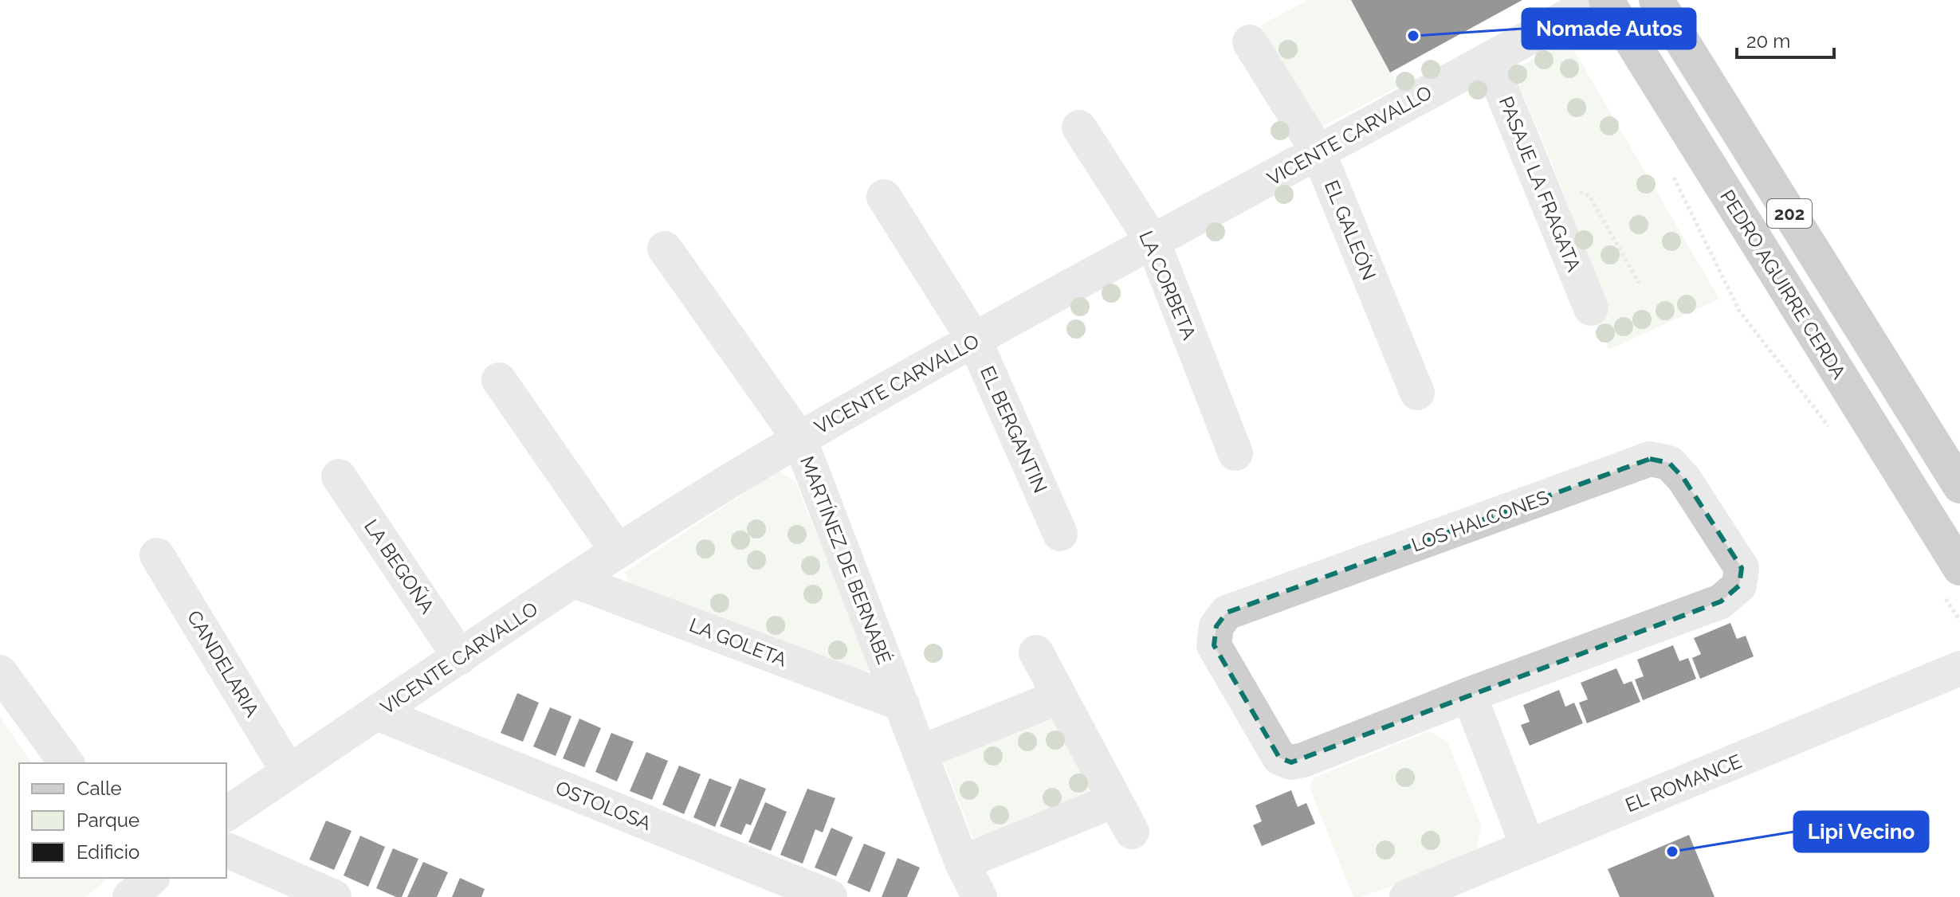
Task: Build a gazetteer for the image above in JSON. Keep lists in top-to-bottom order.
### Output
{
  "streets": {
    "highway": ["202", "PEDRO AGUIRRE CERDA"],
    "street": [
      "VICENTE CARVALLO",
      "PASAJE LA FRAGATA",
      "EL GALEÓN",
      "LA CORBETA",
      "EL BERGANTIN",
      "LOS HALCONES",
      "MARTÍNEZ DE BERNABÉ",
      "LA BEGOÑA",
      "LA GOLETA",
      "CANDELARIA",
      "EL ROMANCE",
      "OSTOLOSA"
    ]
  },
  "crossings": [
    ["VICENTE CARVALLO", "PASAJE LA FRAGATA"],
    ["VICENTE CARVALLO", "EL GALEÓN"],
    ["VICENTE CARVALLO", "LA CORBETA"],
    ["VICENTE CARVALLO", "EL BERGANTIN"],
    ["VICENTE CARVALLO", "MARTÍNEZ DE BERNABÉ"],
    ["VICENTE CARVALLO", "LA BEGOÑA"],
    ["VICENTE CARVALLO", "LA GOLETA"],
    ["VICENTE CARVALLO", "CANDELARIA"],
    ["VICENTE CARVALLO", "OSTOLOSA"],
    ["MARTÍNEZ DE BERNABÉ", "LA GOLETA"]
  ],
  "places": ["Nomade Autos", "Lipi Vecino"],
  "legend": ["Calle", "Parque", "Edificio"],
  "scale_bar": "20 m"
}
